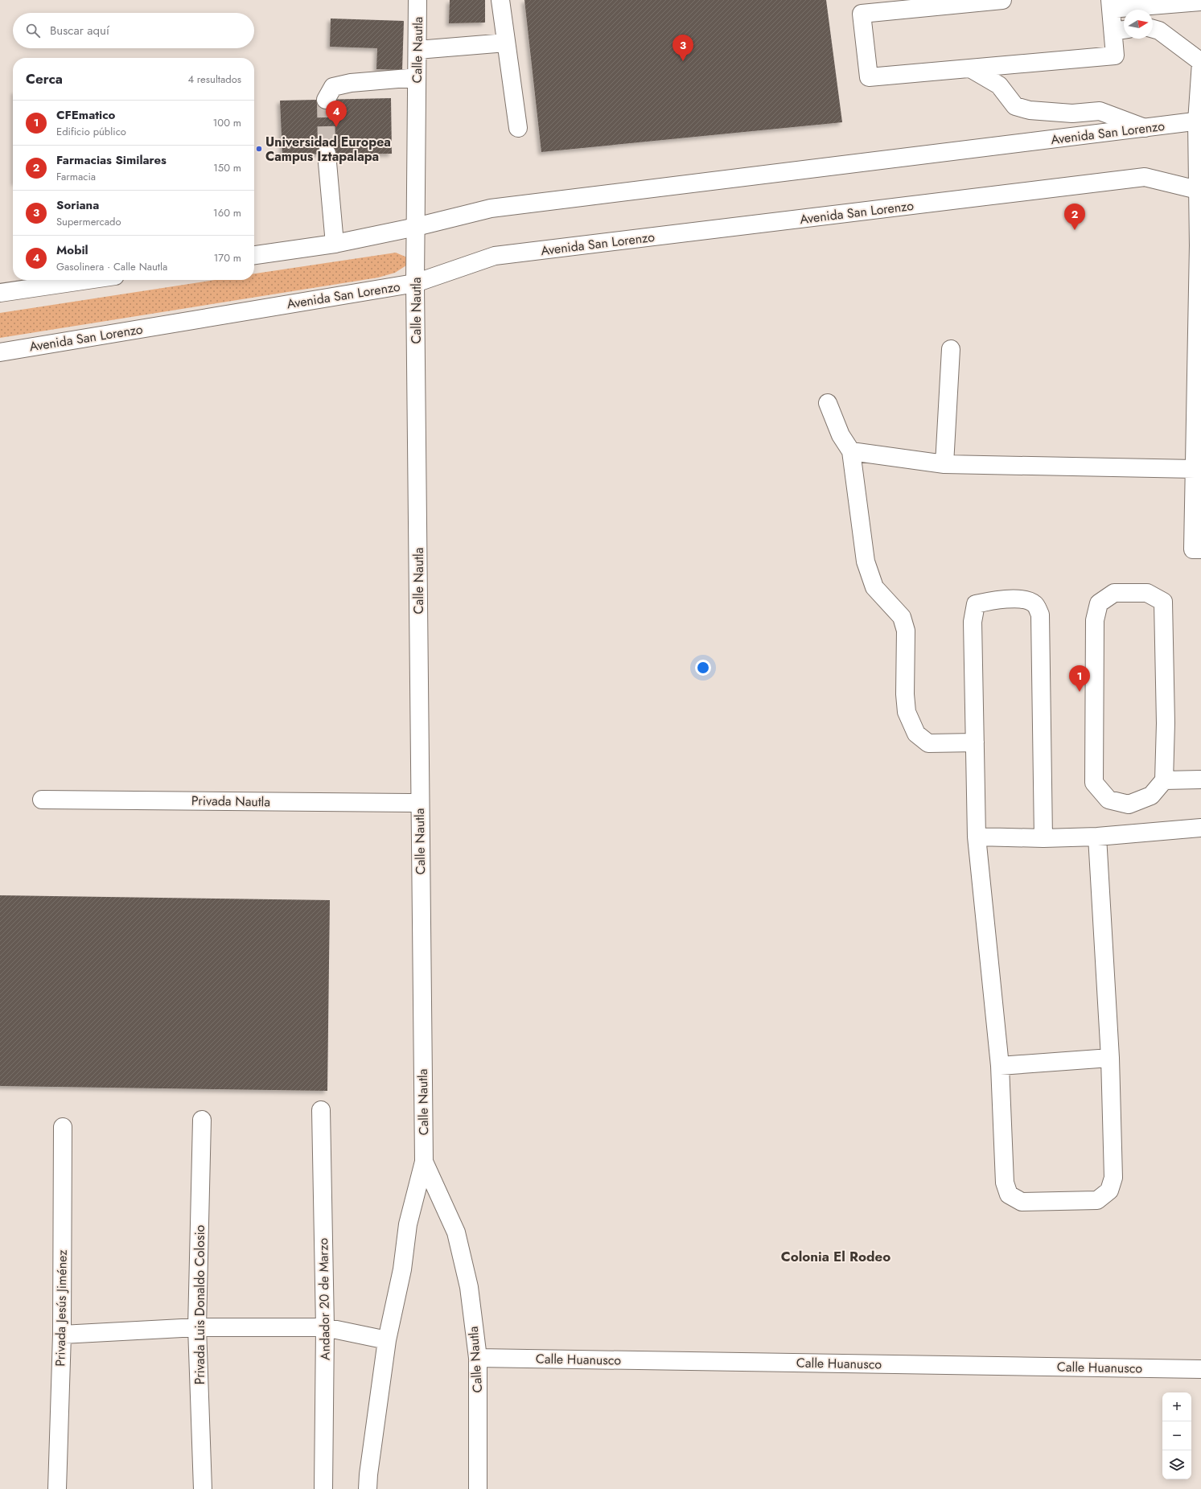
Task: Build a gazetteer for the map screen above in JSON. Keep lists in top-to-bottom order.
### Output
{
  "streets": {
    "street": [
      "Calle Nautla",
      "Avenida San Lorenzo",
      "Privada Nautla",
      "Andador 20 de Marzo",
      "Privada Luis Donaldo Colosio",
      "Privada Jesús Jiménez",
      "Calle Huanusco"
    ]
  },
  "crossings": [
    ["Calle Nautla", "Avenida San Lorenzo"],
    ["Calle Nautla", "Privada Nautla"],
    ["Calle Nautla", "Calle Huanusco"]
  ],
  "districts": ["Colonia El Rodeo"],
  "places": ["Universidad Europea Campus Iztapalapa"],
  "north": "right",
  "page": {
    "search": "Buscar aquí",
    "pins": [
      "3",
      "4",
      "2",
      "1"
    ],
    "heading": ["Cerca", "4 resultados"],
    "list": [
      {
        "mark": "1",
        "name": "CFEmatico",
        "note": "Edificio público",
        "value": "100 m"
      },
      {
        "mark": "2",
        "name": "Farmacias Similares",
        "note": "Farmacia",
        "value": "150 m"
      },
      {
        "mark": "3",
        "name": "Soriana",
        "note": "Supermercado",
        "value": "160 m"
      },
      {
        "mark": "4",
        "name": "Mobil",
        "note": "Gasolinera · Calle Nautla",
        "value": "170 m"
      }
    ],
    "map_buttons": ["+", "−"]
  }
}
